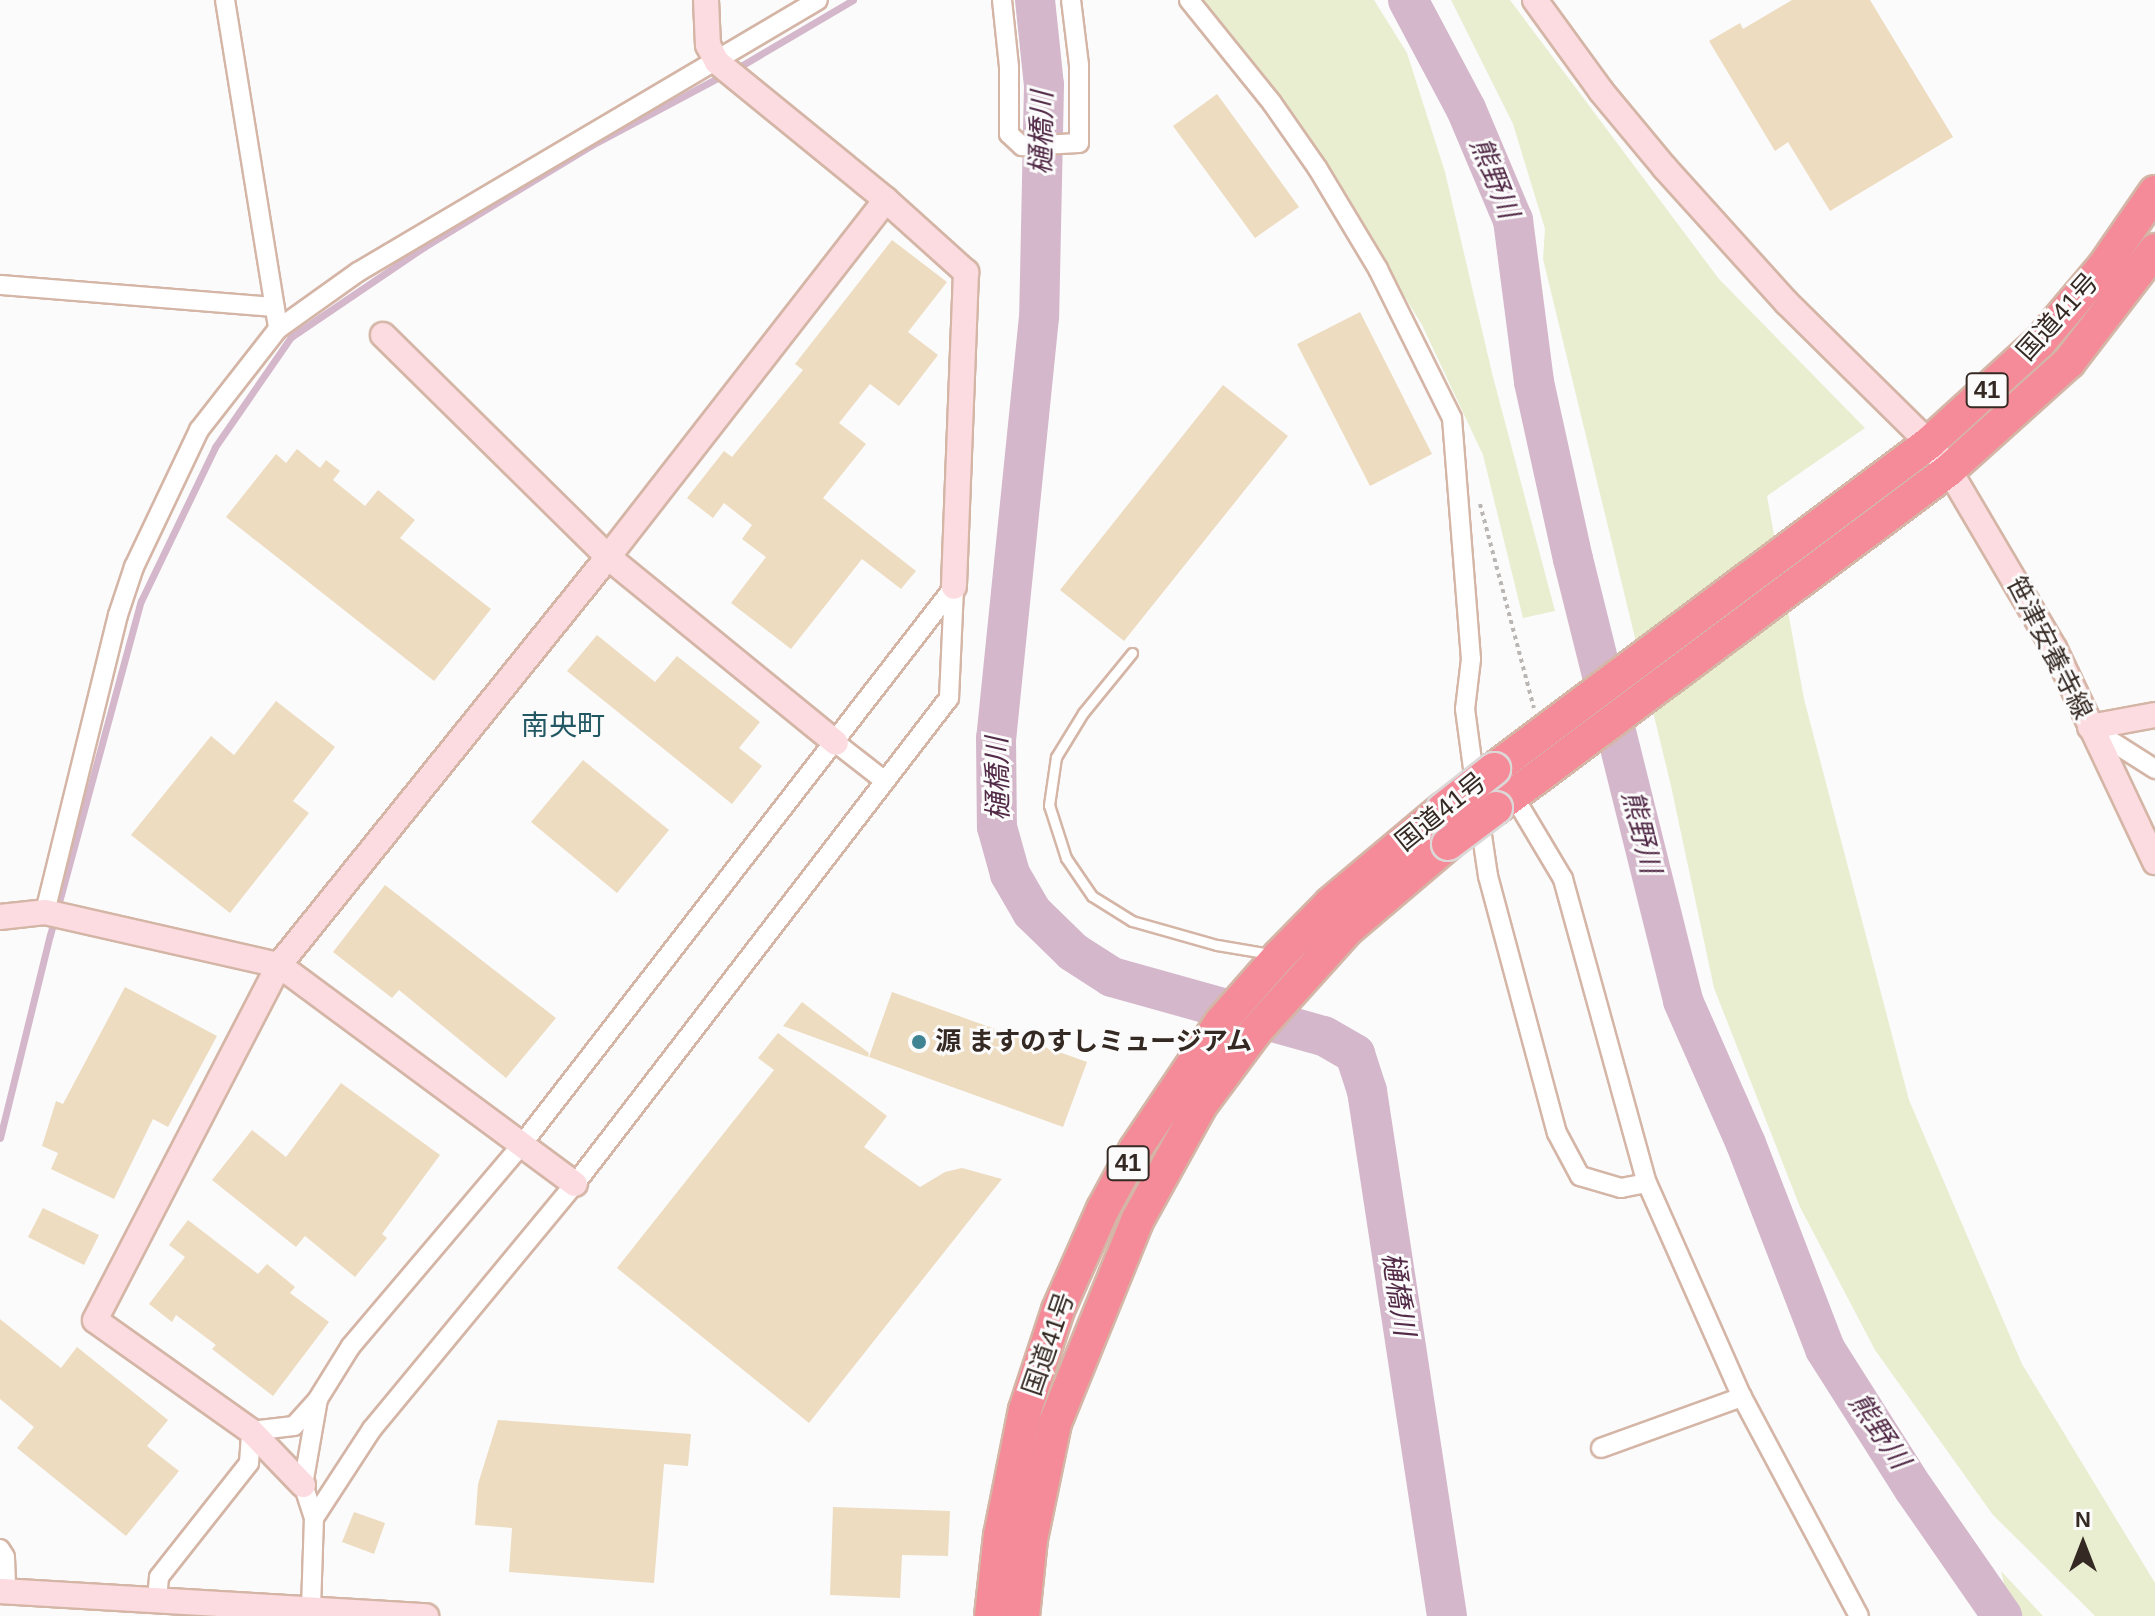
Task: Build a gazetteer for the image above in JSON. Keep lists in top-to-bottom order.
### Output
{
  "streets": {
    "highway": ["国道41号", "41"],
    "street": ["笹津安養寺線"]
  },
  "crossings": [
    ["国道41号", "笹津安養寺線"]
  ],
  "districts": ["南央町"],
  "water": ["樋橋川", "熊野川"],
  "places": ["源 ますのすしミュージアム"],
  "north": "top"
}
